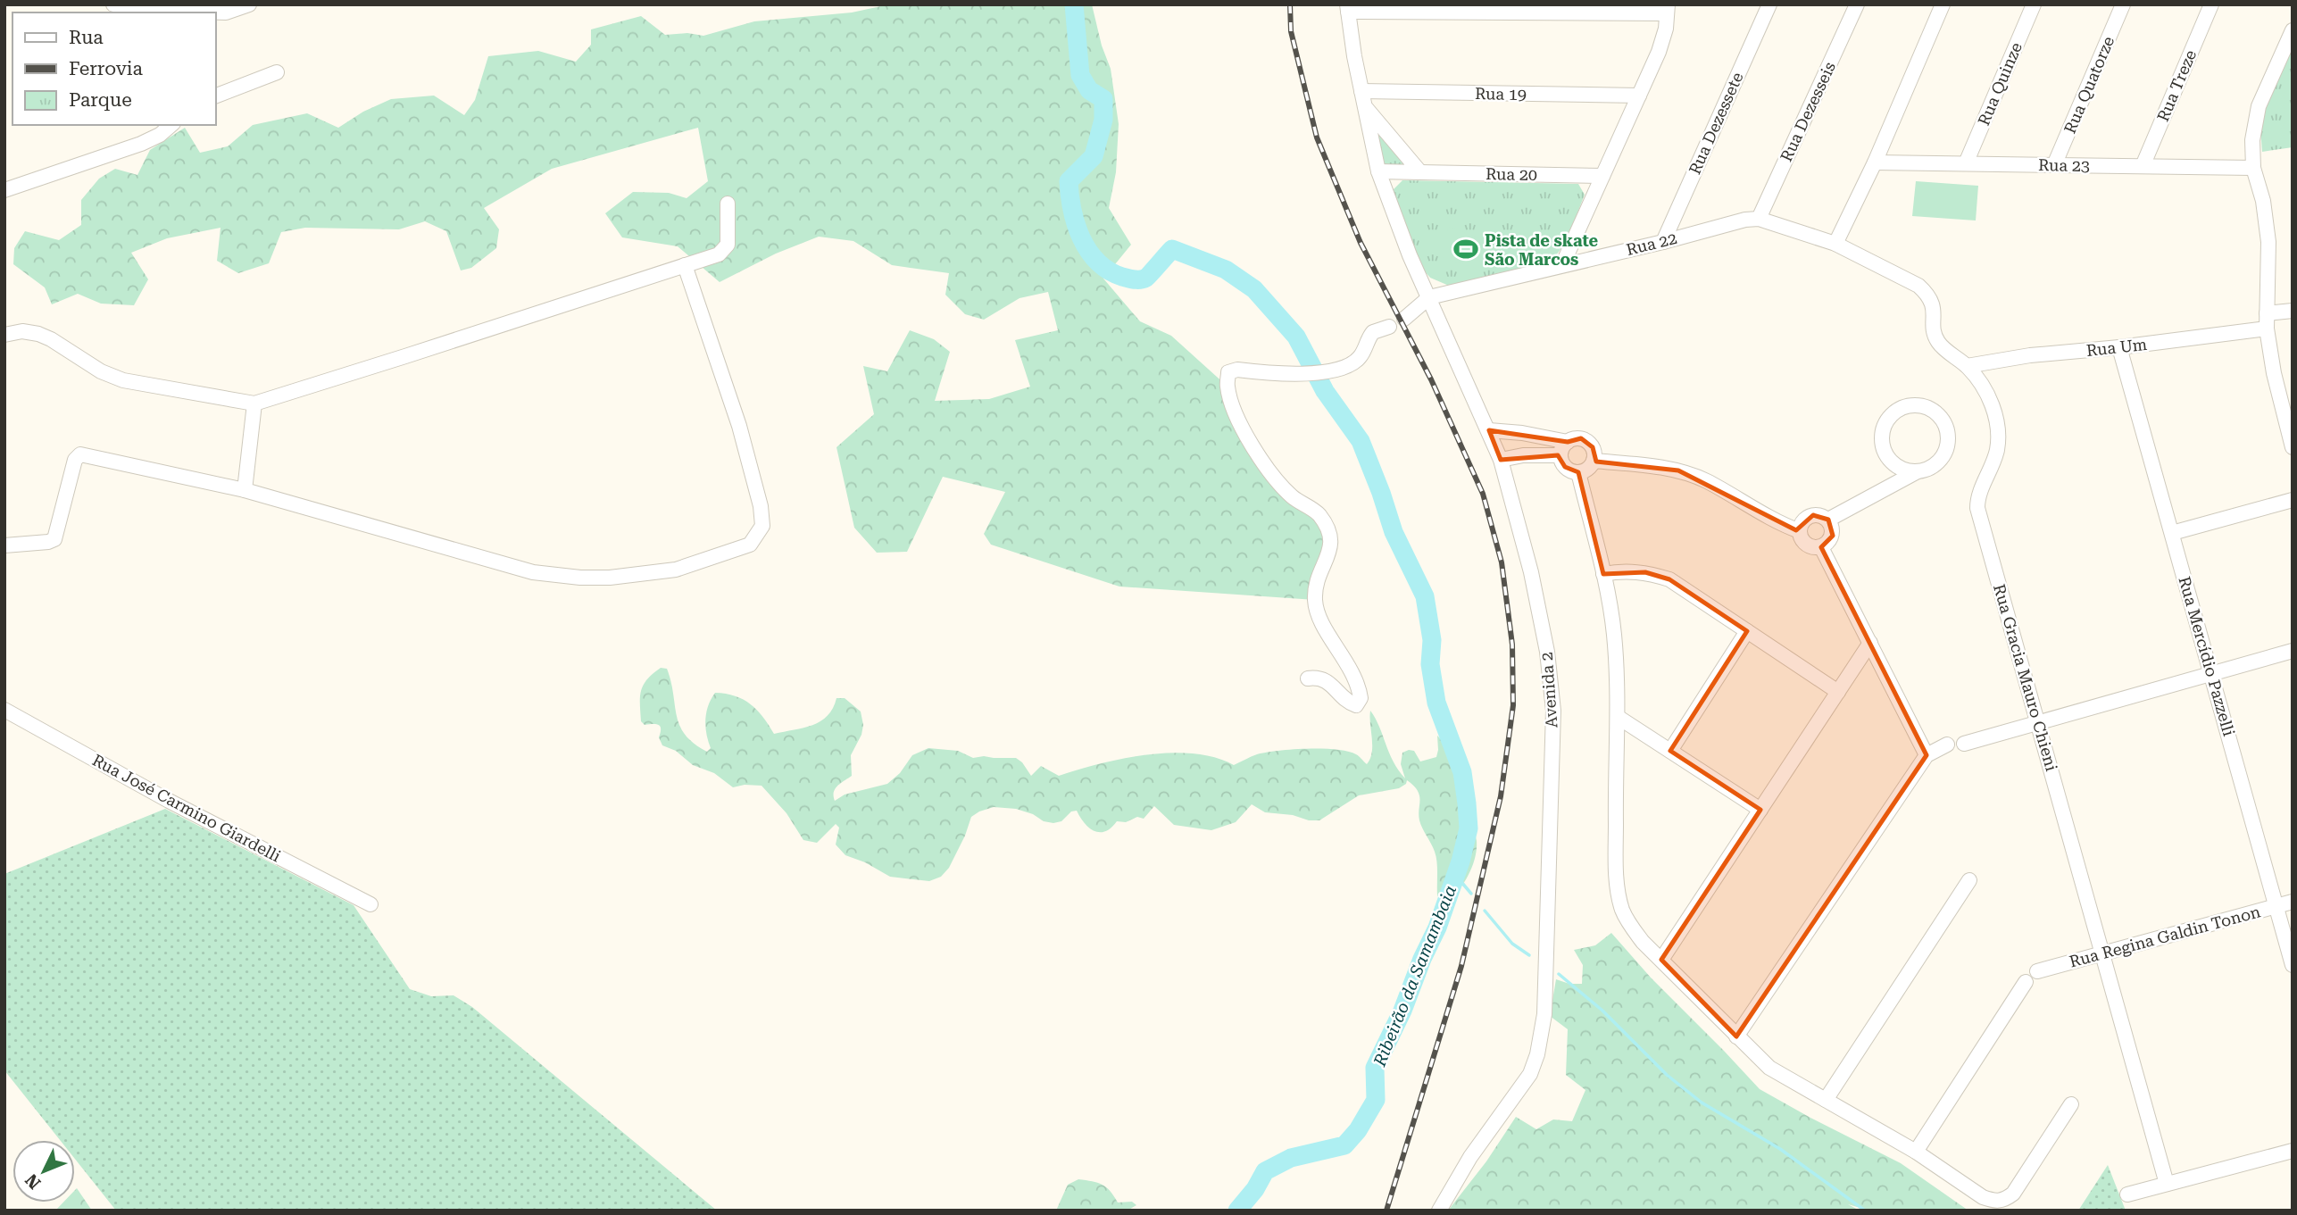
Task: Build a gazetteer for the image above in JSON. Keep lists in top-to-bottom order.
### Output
{
  "streets": {
    "street": [
      "Rua Quinze",
      "Rua Quatorze",
      "Rua Treze",
      "Rua 19",
      "Rua Dezesseis",
      "Rua Dezessete",
      "Rua 23",
      "Rua 20",
      "Rua 22",
      "Rua Um",
      "Rua Mercídio Pazzelli",
      "Rua Gracia Mauro Chieni",
      "Avenida 2",
      "Rua José Carmino Giardelli",
      "Rua Regina Galdin Tonon"
    ]
  },
  "crossings": [
    ["Rua Quinze", "Rua 23"],
    ["Rua Quatorze", "Rua 23"],
    ["Rua Treze", "Rua 23"],
    ["Rua 19", "Avenida 2"],
    ["Rua Dezesseis", "Rua 22"],
    ["Rua Dezessete", "Rua 22"],
    ["Rua 20", "Avenida 2"],
    ["Rua 22", "Rua Gracia Mauro Chieni"],
    ["Rua 22", "Avenida 2"],
    ["Rua Um", "Rua Mercídio Pazzelli"],
    ["Rua Um", "Rua Gracia Mauro Chieni"],
    ["Rua Mercídio Pazzelli", "Rua Regina Galdin Tonon"],
    ["Rua Gracia Mauro Chieni", "Rua Regina Galdin Tonon"]
  ],
  "water": ["Ribeirão da Samambaia"],
  "places": {
    "sports": ["Pista de skate São Marcos"]
  },
  "legend": ["Rua", "Ferrovia", "Parque"],
  "north": "bottom left"
}
